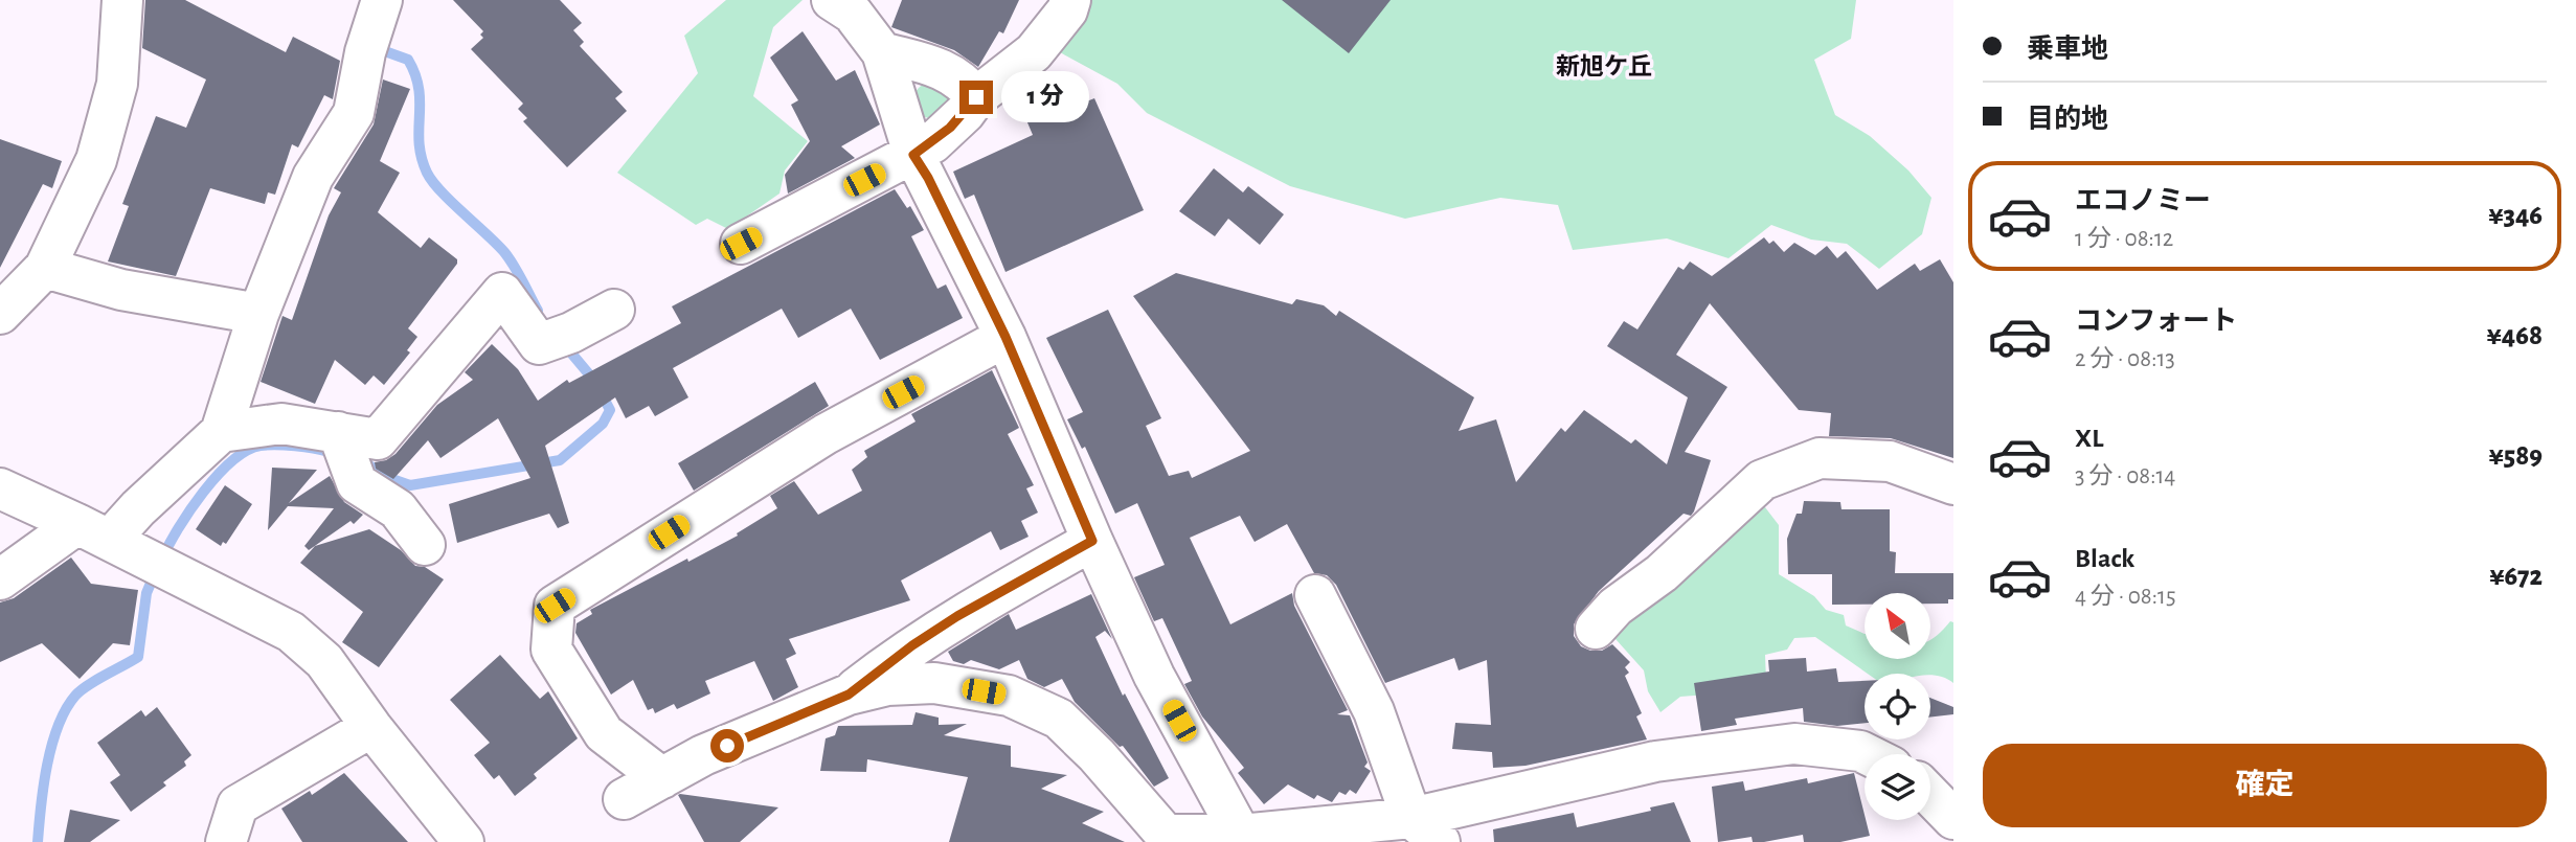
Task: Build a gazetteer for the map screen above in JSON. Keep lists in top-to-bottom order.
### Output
{
  "districts": ["新旭ケ丘"],
  "north": "top left",
  "page": {
    "banner": ["乗車地", "目的地"],
    "bubble": "1 分",
    "list": [
      {
        "name": "エコノミー",
        "note": "1 分 · 08:12",
        "value": "¥346"
      },
      {
        "name": "コンフォート",
        "note": "2 分 · 08:13",
        "value": "¥468"
      },
      {
        "name": "XL",
        "note": "3 分 · 08:14",
        "value": "¥589"
      },
      {
        "name": "Black",
        "note": "4 分 · 08:15",
        "value": "¥672"
      }
    ],
    "buttons": "確定"
  }
}
